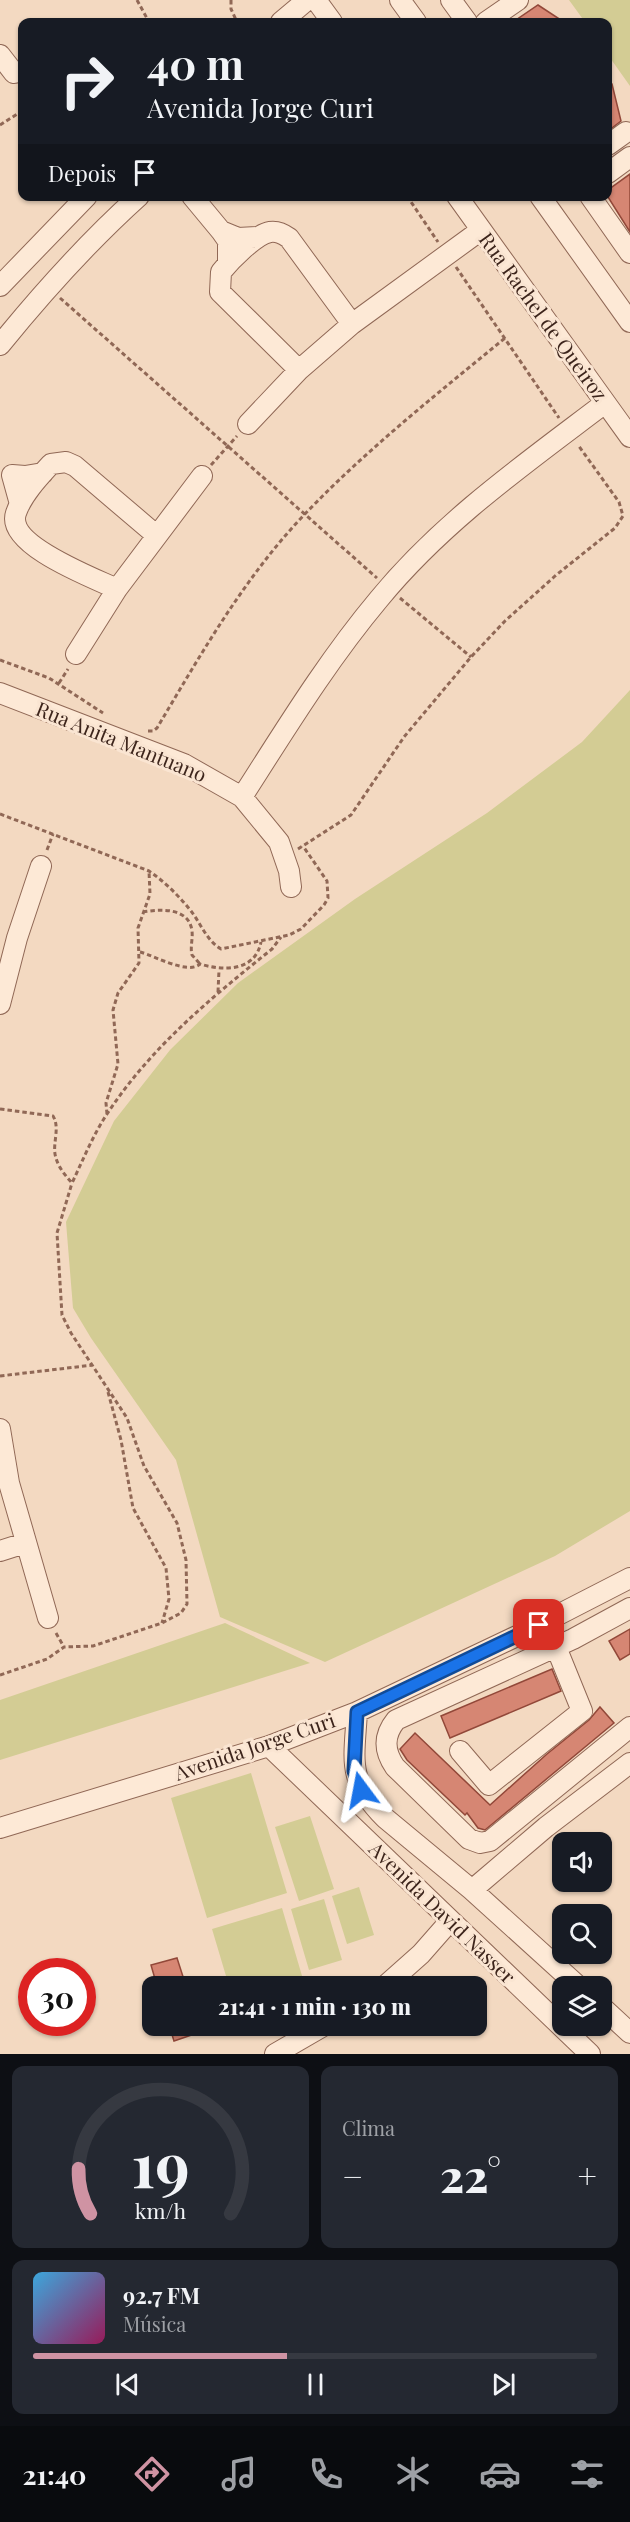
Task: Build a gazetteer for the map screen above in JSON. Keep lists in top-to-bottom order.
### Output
{
  "streets": {
    "street": [
      "Rua Rachel de Queiroz",
      "Rua Anita Mantuano",
      "Avenida Jorge Curi",
      "Avenida David Nasser"
    ]
  },
  "crossings": [
    ["Avenida Jorge Curi", "Avenida David Nasser"]
  ],
  "page": {
    "turn": ["40 m", "Avenida Jorge Curi"],
    "then": "Depois",
    "limit": "30",
    "trip": "21:41 · 1 min · 130 m",
    "tile": "Clima",
    "heat": ["−", "22°", "+"],
    "song": ["92.7 FM", "Música"],
    "tabs": "21:40",
    "gauge": ["19", "km/h"]
  }
}
